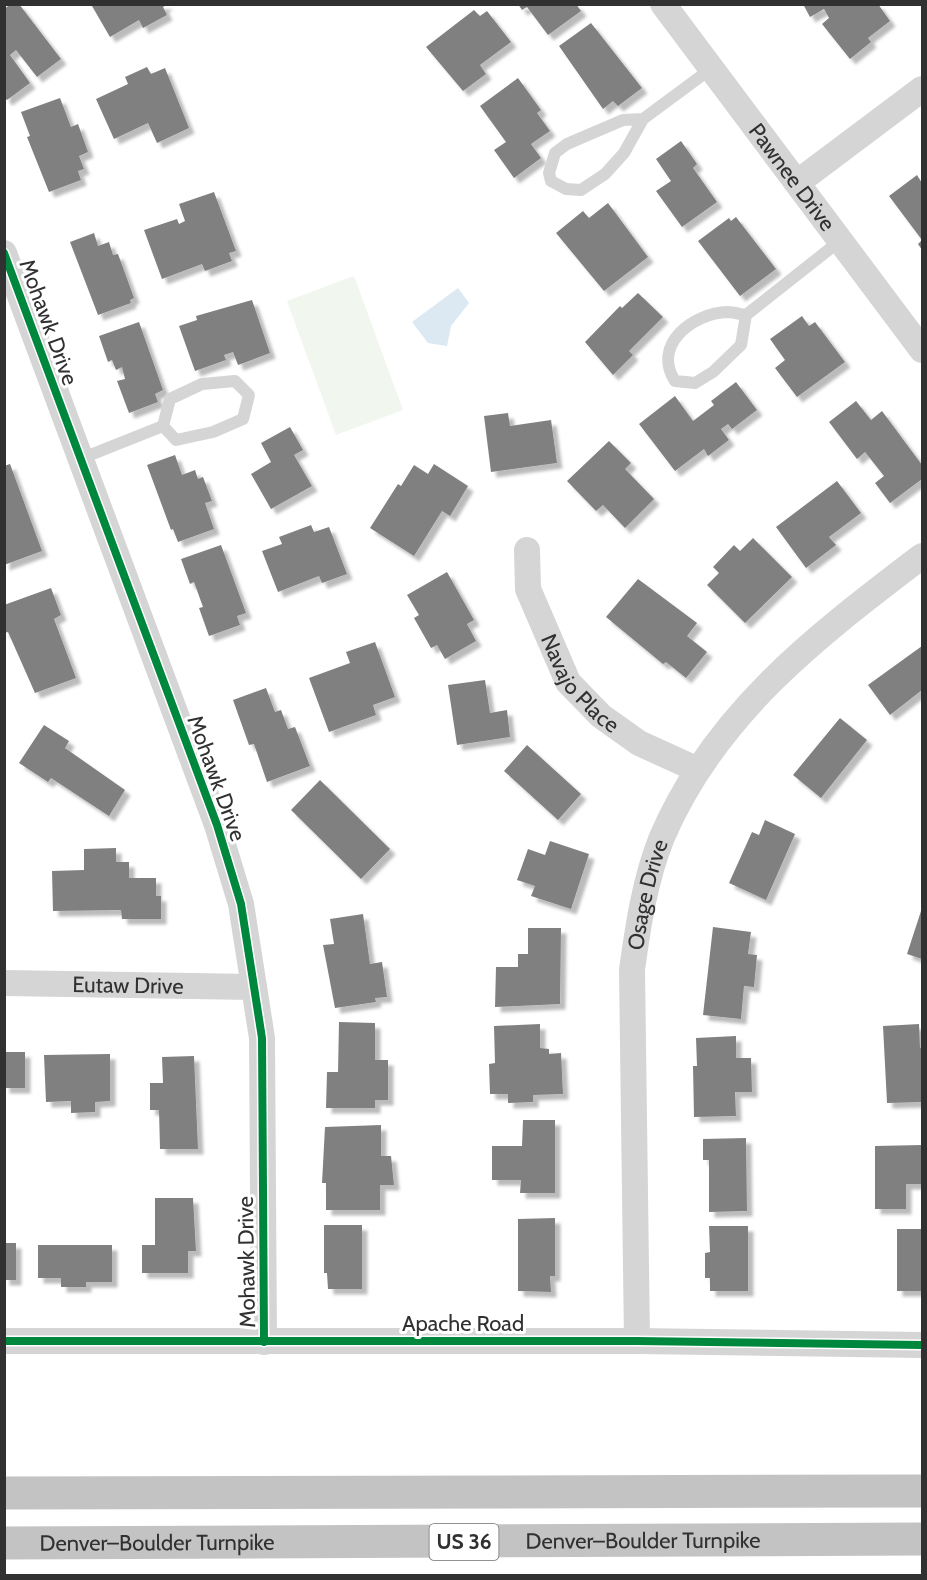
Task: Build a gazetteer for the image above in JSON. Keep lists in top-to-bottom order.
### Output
{
  "streets": {
    "highway": ["Denver–Boulder Turnpike", "US 36"],
    "street": [
      "Pawnee Drive",
      "Mohawk Drive",
      "Navajo Place",
      "Osage Drive",
      "Eutaw Drive",
      "Apache Road"
    ]
  },
  "crossings": [
    ["Mohawk Drive", "Eutaw Drive"],
    ["Mohawk Drive", "Apache Road"],
    ["Navajo Place", "Osage Drive"],
    ["Osage Drive", "Apache Road"]
  ]
}
